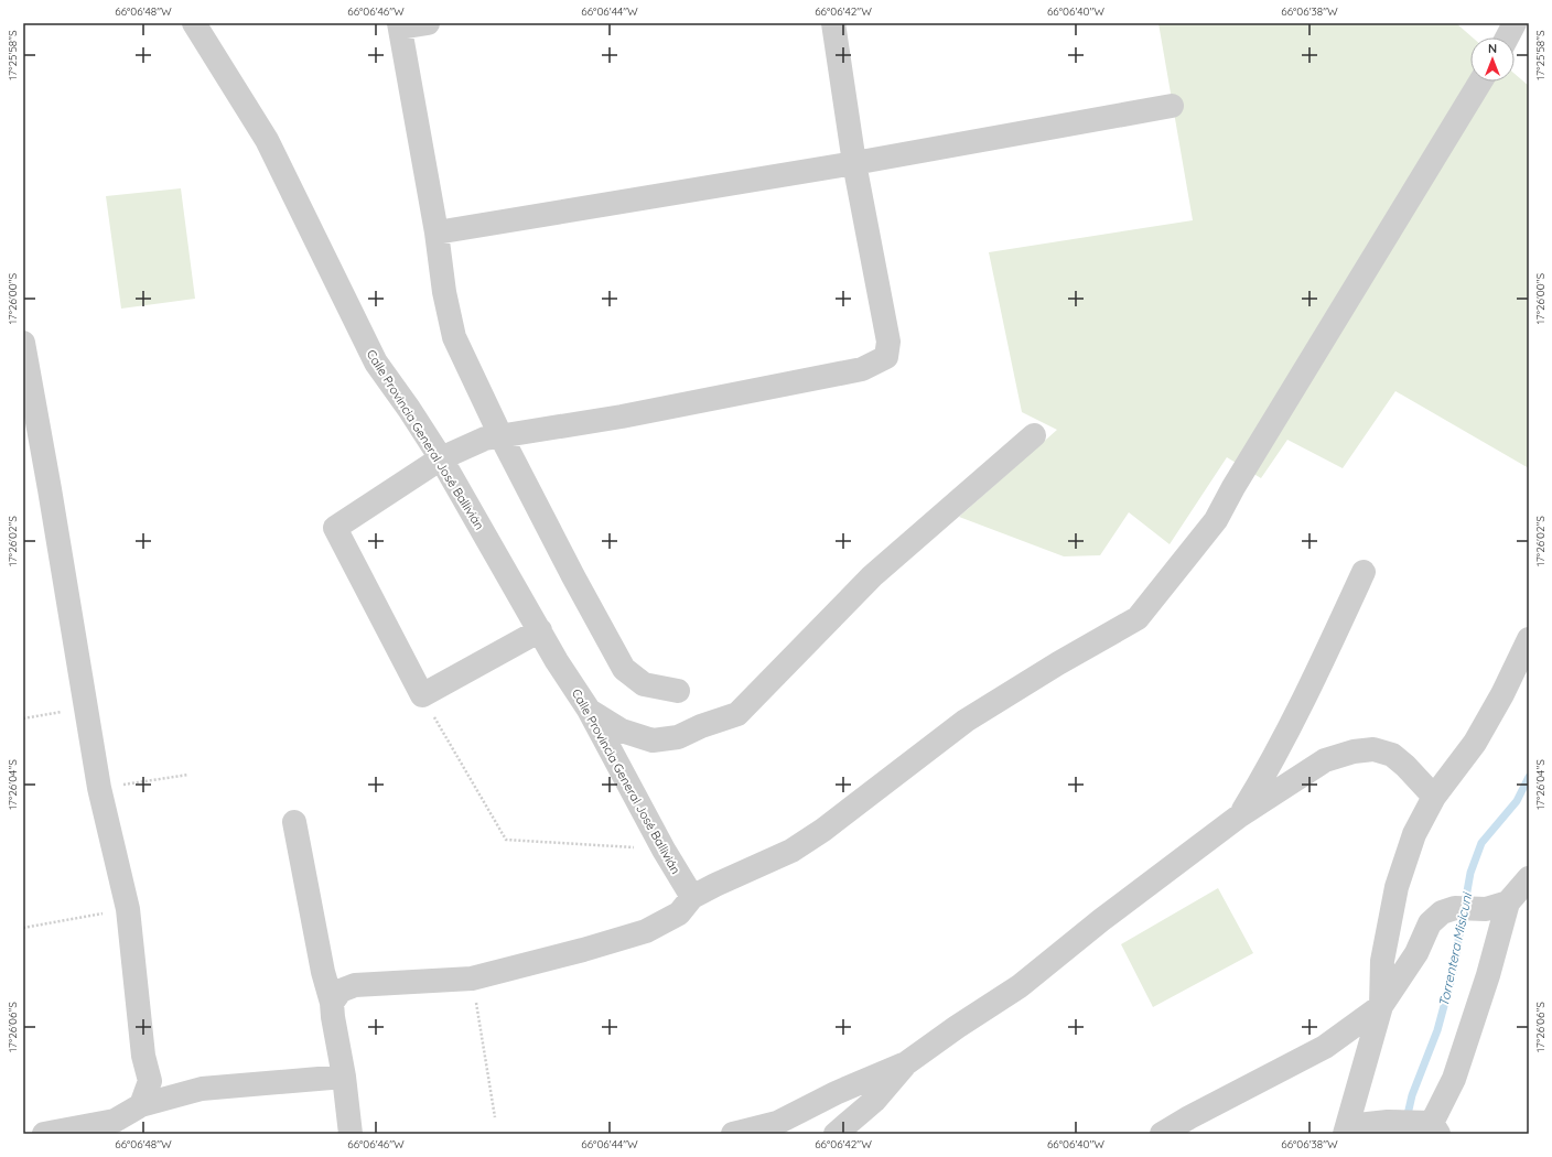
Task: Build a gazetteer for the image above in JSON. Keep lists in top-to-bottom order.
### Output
{
  "streets": {
    "street": ["Calle Provincia General José Ballivián"]
  },
  "water": ["Torrentera Misicuni"],
  "north": "top",
  "coordinates": [
    "66°06'48\"W",
    "66°06'46\"W",
    "66°06'44\"W",
    "66°06'42\"W",
    "66°06'40\"W",
    "66°06'38\"W",
    "17°25'58\"S",
    "17°26'00\"S",
    "17°26'02\"S",
    "17°26'04\"S",
    "17°26'06\"S"
  ]
}
